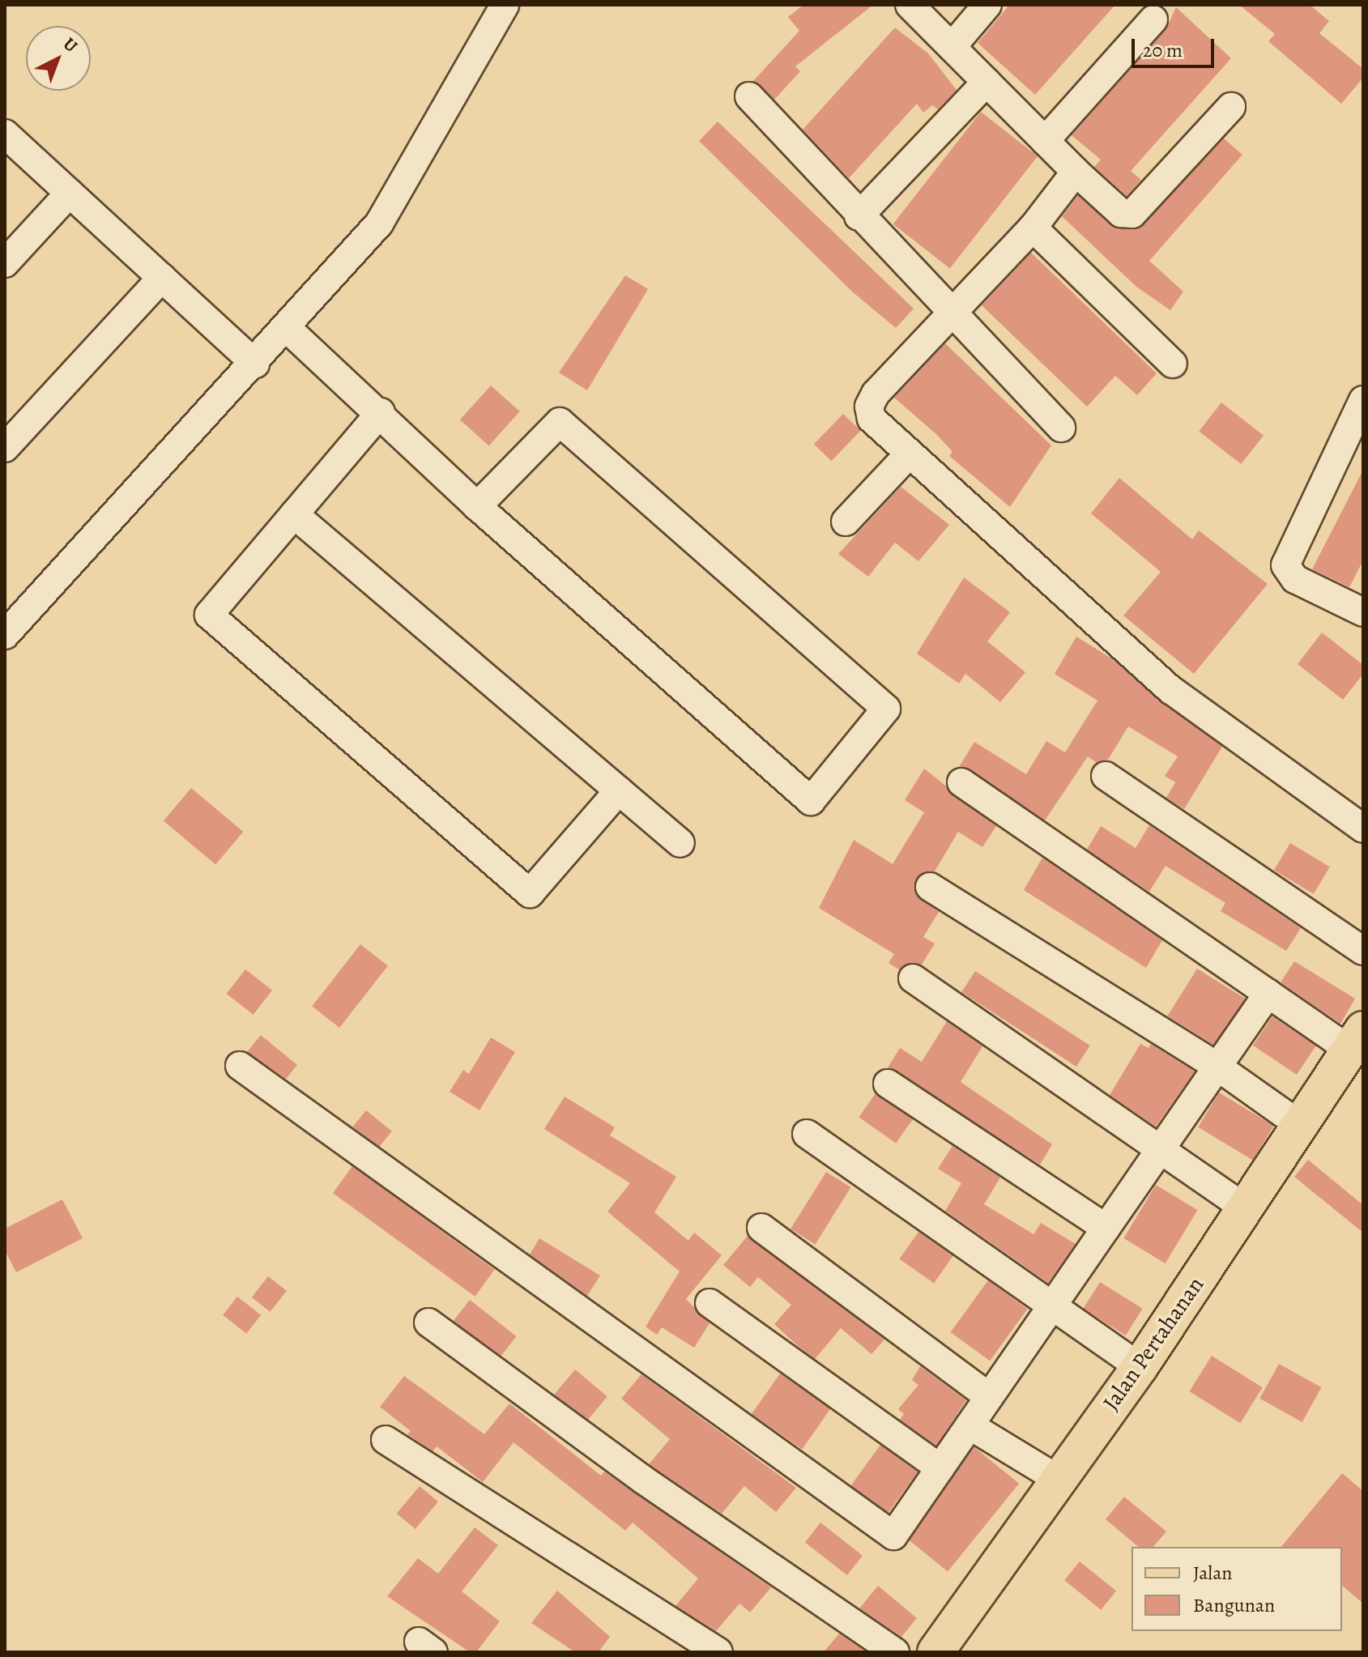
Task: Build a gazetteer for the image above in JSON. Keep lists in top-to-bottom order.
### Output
{
  "streets": {
    "main road": ["Jalan Pertahanan"]
  },
  "legend": ["Jalan", "Bangunan"],
  "scale_bar": "20 m",
  "north": "top right"
}
